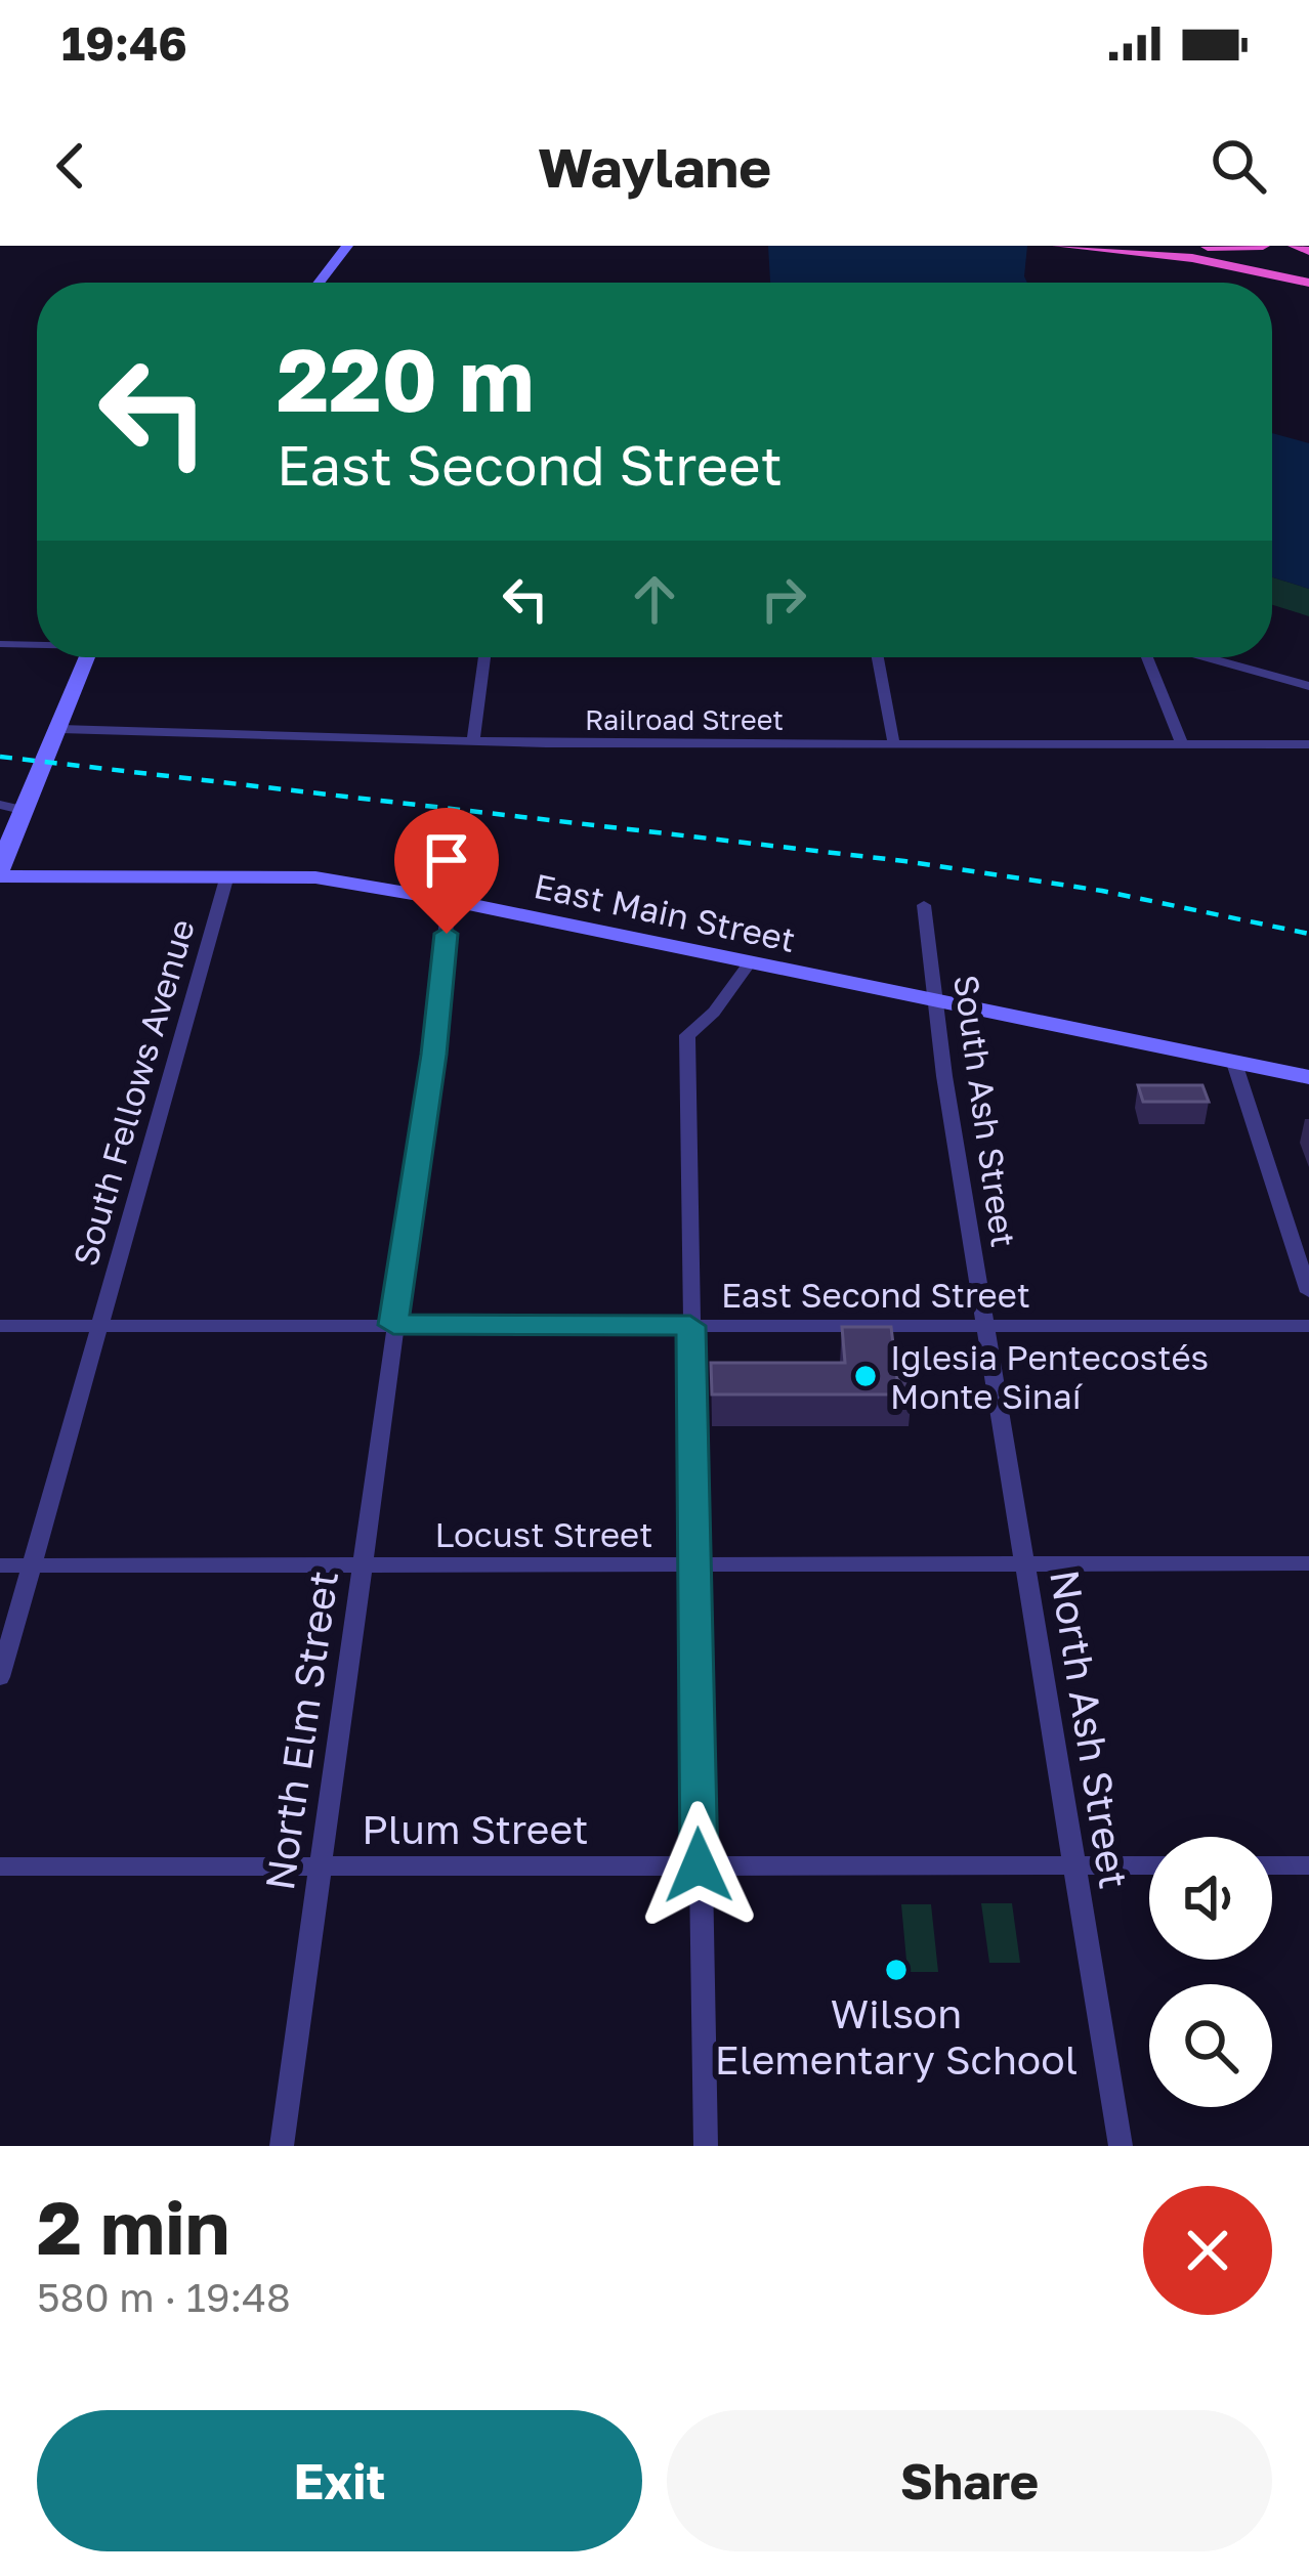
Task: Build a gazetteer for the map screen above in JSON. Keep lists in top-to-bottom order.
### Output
{
  "streets": {
    "main road": ["East Main Street"],
    "street": [
      "Railroad Street",
      "South Fellows Avenue",
      "South Ash Street",
      "East Second Street",
      "Locust Street",
      "North Ash Street",
      "North Elm Street",
      "Plum Street"
    ]
  },
  "crossings": [
    ["East Main Street", "South Fellows Avenue"],
    ["East Main Street", "South Ash Street"],
    ["East Main Street", "North Elm Street"],
    ["South Fellows Avenue", "East Second Street"],
    ["South Fellows Avenue", "Locust Street"],
    ["South Ash Street", "East Second Street"],
    ["South Ash Street", "North Ash Street"],
    ["East Second Street", "North Ash Street"],
    ["East Second Street", "North Elm Street"],
    ["Locust Street", "North Ash Street"],
    ["Locust Street", "North Elm Street"],
    ["North Ash Street", "Plum Street"],
    ["North Elm Street", "Plum Street"]
  ],
  "places": ["Iglesia Pentecostés Monte Sinaí", "Wilson Elementary School"],
  "page": {
    "status": "19:46",
    "header": "Waylane",
    "turn": ["220 m", "East Second Street"],
    "heading": ["2 min", "580 m · 19:48"],
    "buttons": ["Exit", "Share"]
  }
}
